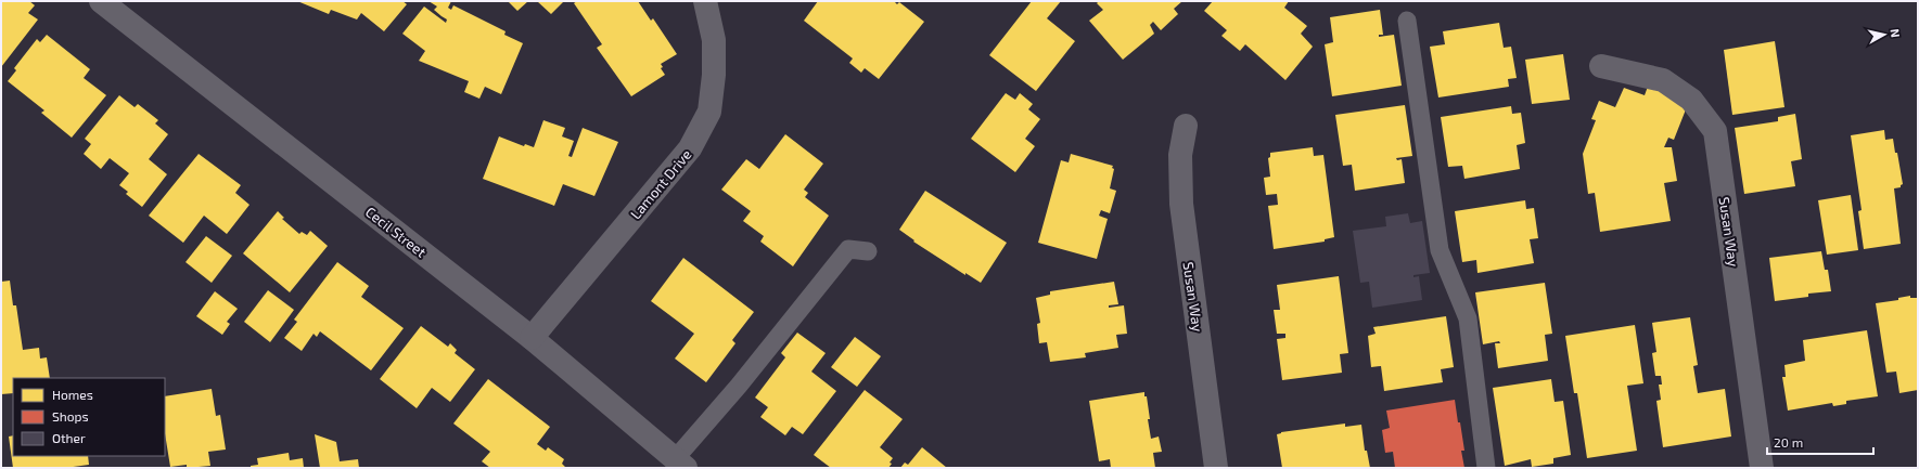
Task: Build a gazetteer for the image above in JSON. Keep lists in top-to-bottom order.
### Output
{
  "streets": {
    "street": ["Lamont Drive", "Cecil Street", "Susan Way"]
  },
  "crossings": [
    ["Lamont Drive", "Cecil Street"]
  ],
  "legend": ["Homes", "Shops", "Other"],
  "scale_bar": "20 m",
  "north": "right"
}
